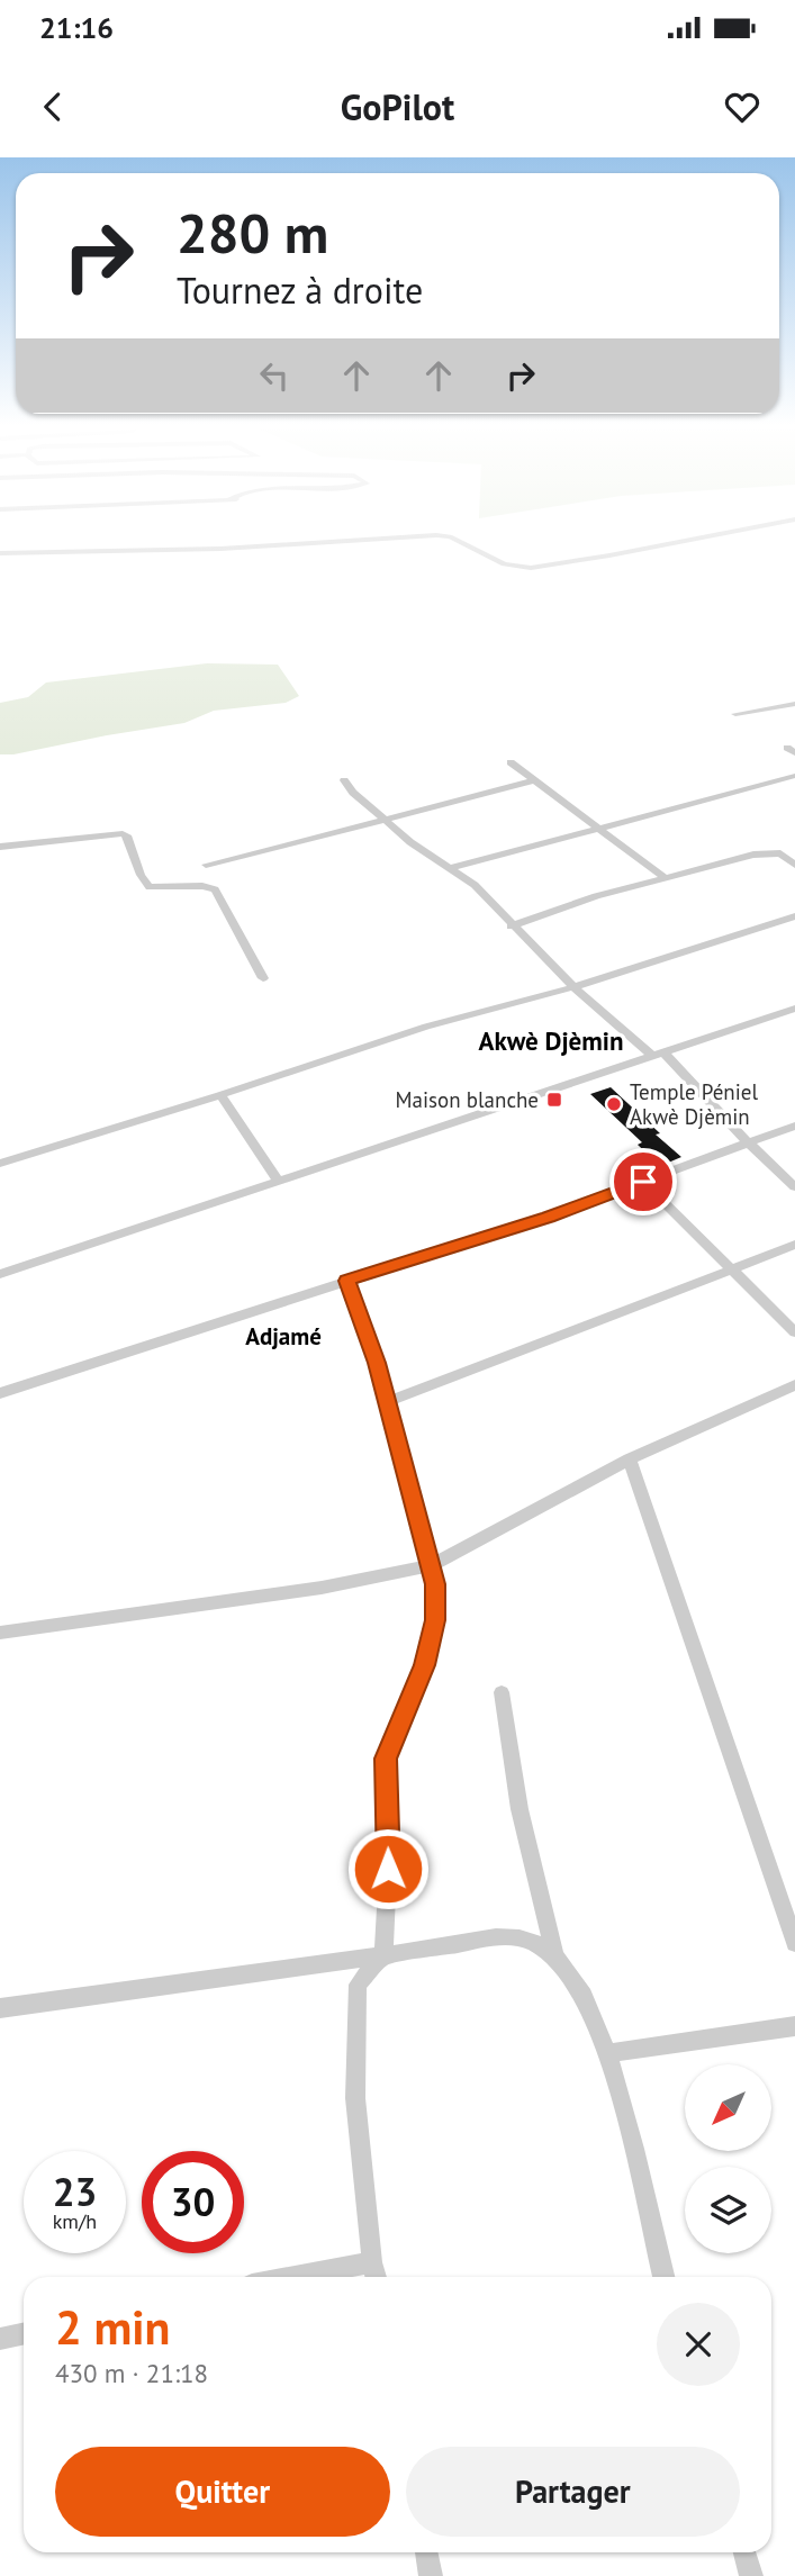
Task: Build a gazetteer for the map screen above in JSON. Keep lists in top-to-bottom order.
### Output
{
  "districts": ["Akwè Djèmin", "Adjamé"],
  "places": {
    "transit": ["Maison blanche"],
    "other": ["Temple Péniel Akwè Djèmin"]
  },
  "north": "bottom left",
  "page": {
    "status": "21:16",
    "header": "GoPilot",
    "turn": ["280 m", "Tournez à droite"],
    "speed": "23 km/h",
    "limit": "30",
    "heading": ["2 min", "430 m · 21:18"],
    "buttons": ["Quitter", "Partager"]
  }
}
